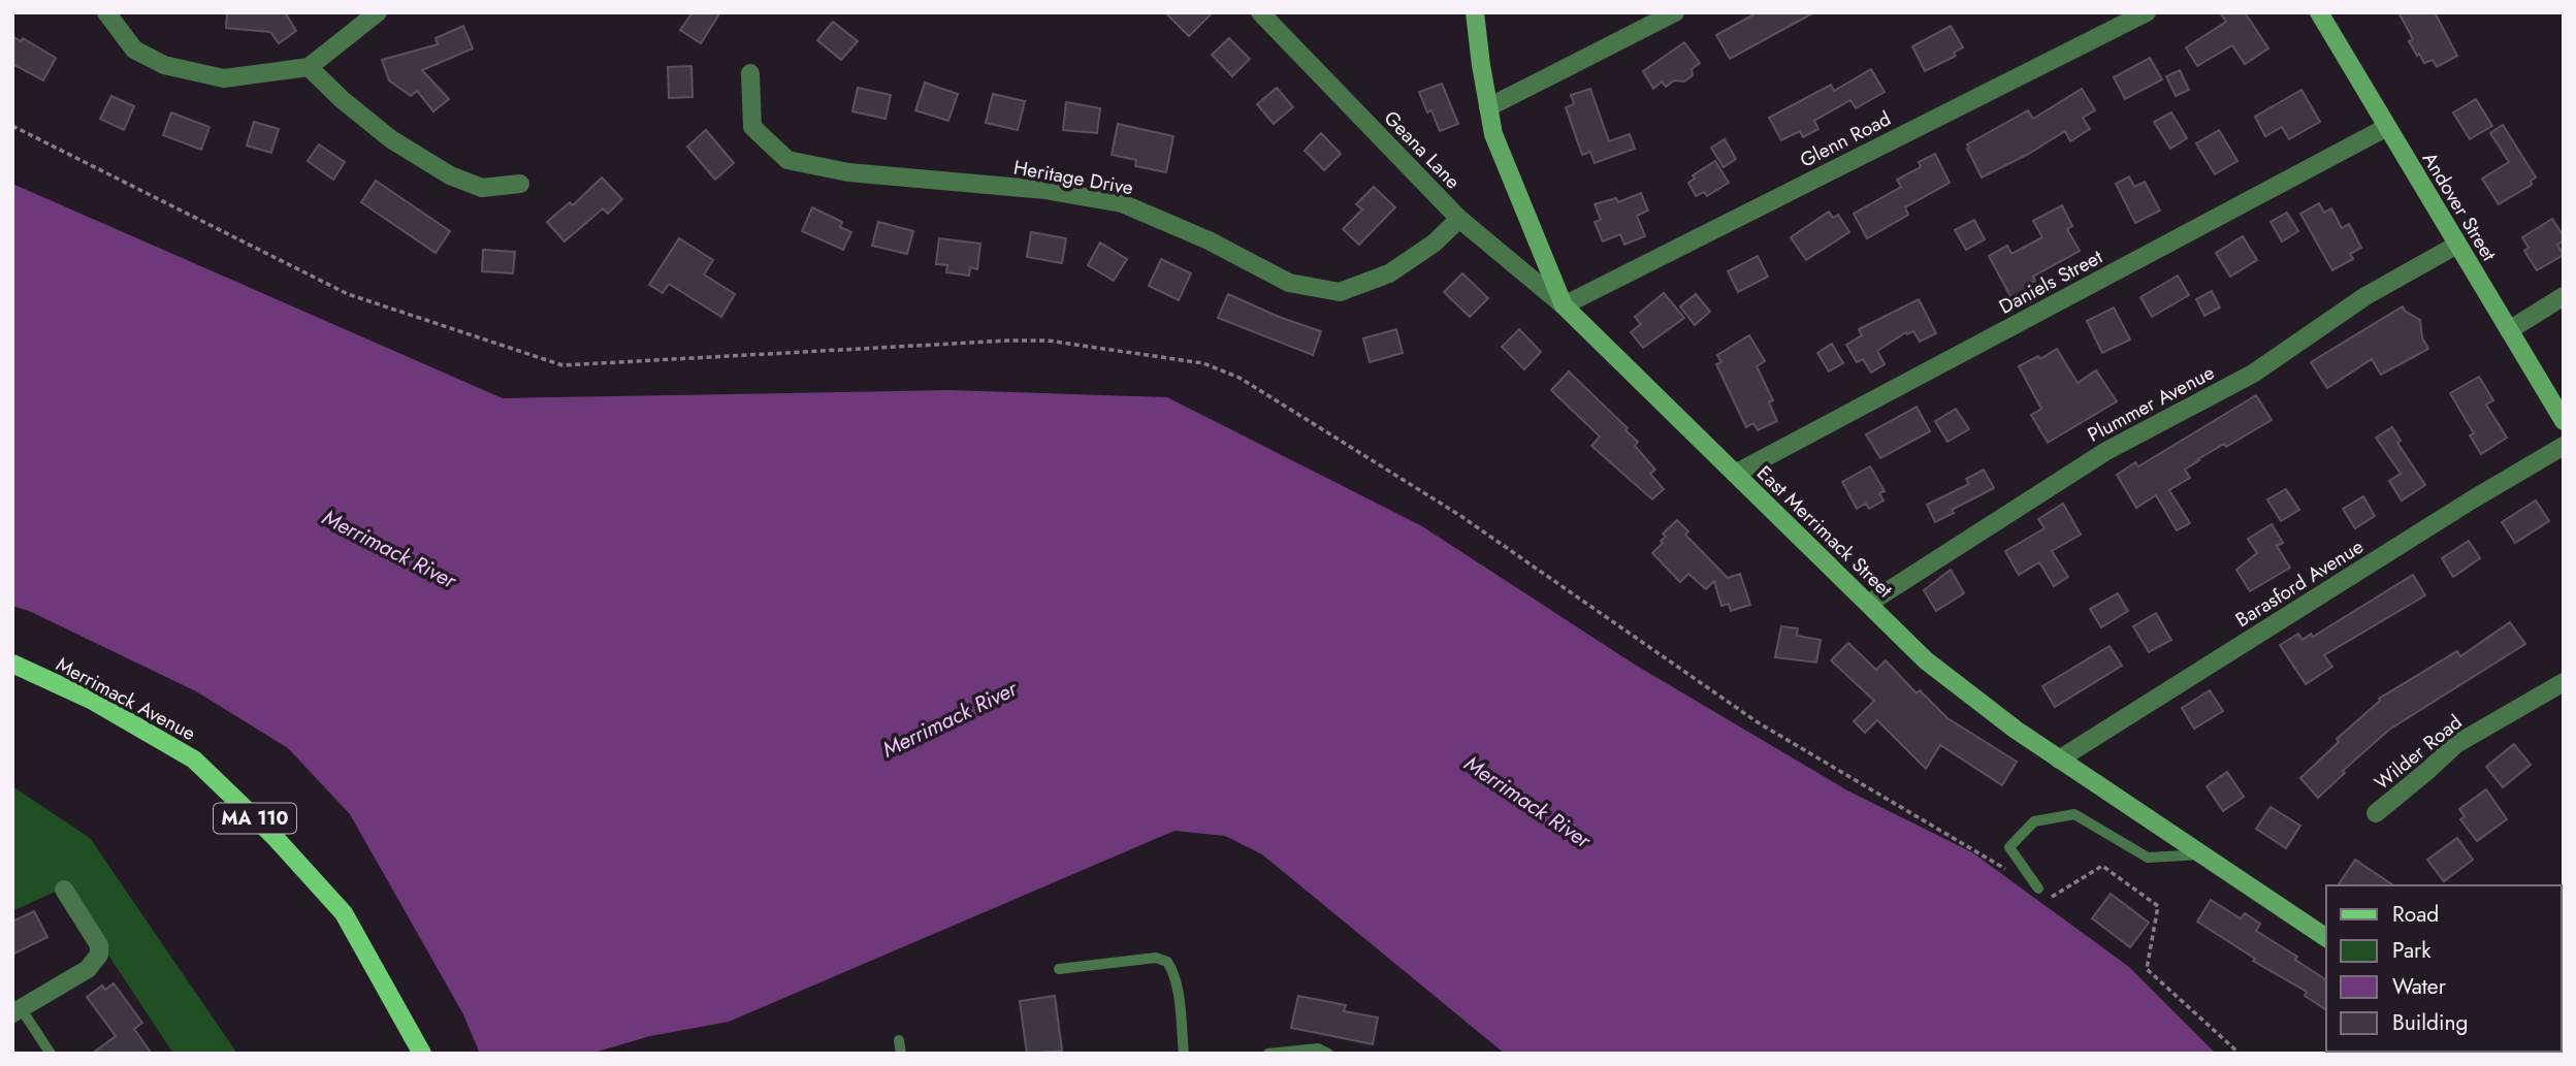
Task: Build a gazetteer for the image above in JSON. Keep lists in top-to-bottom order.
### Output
{
  "streets": {
    "main road": ["Merrimack Avenue", "MA 110"],
    "street": [
      "Glenn Road",
      "Geana Lane",
      "Heritage Drive",
      "Andover Street",
      "Daniels Street",
      "Plummer Avenue",
      "East Merrimack Street",
      "Barasford Avenue",
      "Wilder Road"
    ]
  },
  "crossings": [
    ["Glenn Road", "Geana Lane"],
    ["Glenn Road", "East Merrimack Street"],
    ["Geana Lane", "Heritage Drive"],
    ["Geana Lane", "East Merrimack Street"],
    ["Andover Street", "Daniels Street"],
    ["Andover Street", "Plummer Avenue"],
    ["Daniels Street", "East Merrimack Street"],
    ["Plummer Avenue", "East Merrimack Street"],
    ["East Merrimack Street", "Barasford Avenue"]
  ],
  "water": ["Merrimack River"],
  "legend": [
    "Road",
    "Park",
    "Water",
    "Building"
  ]
}
